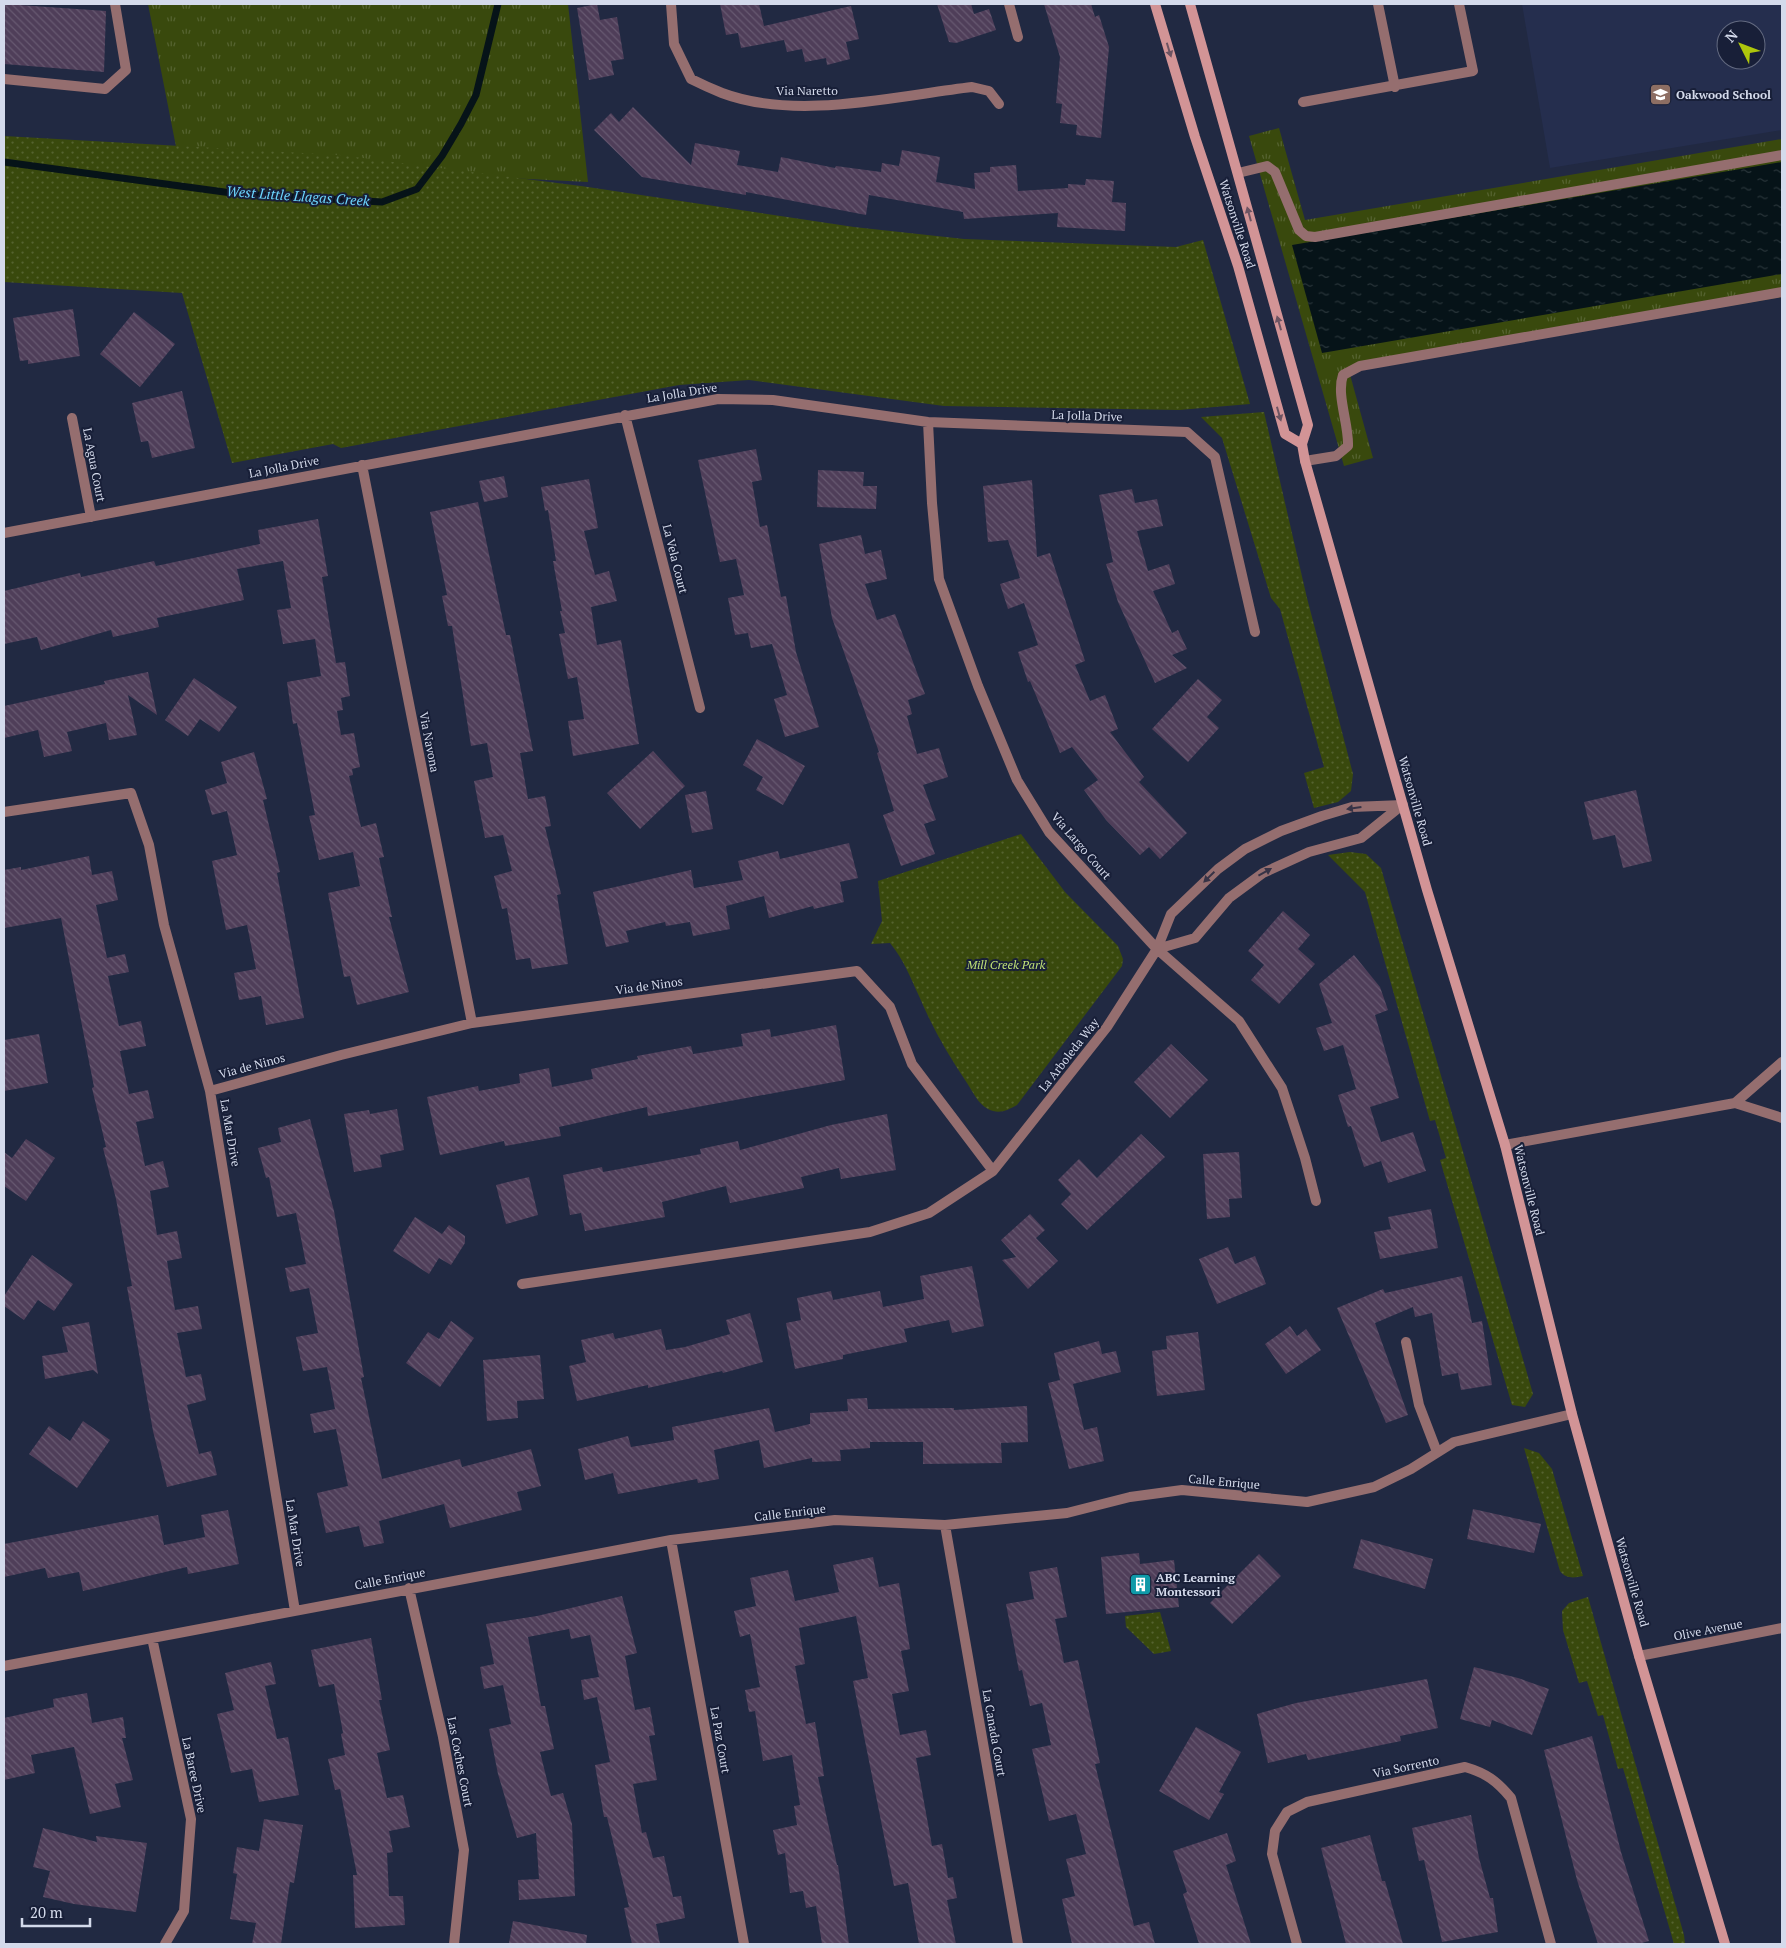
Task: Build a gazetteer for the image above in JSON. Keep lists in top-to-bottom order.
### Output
{
  "streets": {
    "main road": ["Watsonville Road"],
    "street": [
      "Via Naretto",
      "La Jolla Drive",
      "La Agua Court",
      "La Vela Court",
      "Via Navona",
      "Via Largo Court",
      "Via de Ninos",
      "La Arboleda Way",
      "La Mar Drive",
      "Calle Enrique",
      "Olive Avenue",
      "La Canada Court",
      "La Paz Court",
      "Las Coches Court",
      "Via Sorrento",
      "La Baree Drive"
    ]
  },
  "crossings": [
    ["Watsonville Road", "La Arboleda Way"],
    ["Watsonville Road", "Calle Enrique"],
    ["Watsonville Road", "Olive Avenue"],
    ["La Jolla Drive", "La Agua Court"],
    ["La Jolla Drive", "La Vela Court"],
    ["La Jolla Drive", "Via Navona"],
    ["La Jolla Drive", "Via Largo Court"],
    ["Via Navona", "Via de Ninos"],
    ["Via Largo Court", "La Arboleda Way"],
    ["Via de Ninos", "La Arboleda Way"],
    ["Via de Ninos", "La Mar Drive"],
    ["La Mar Drive", "Calle Enrique"],
    ["Calle Enrique", "La Canada Court"],
    ["Calle Enrique", "La Paz Court"],
    ["Calle Enrique", "Las Coches Court"],
    ["Calle Enrique", "La Baree Drive"]
  ],
  "water": ["West Little Llagas Creek"],
  "parks": ["Mill Creek Park"],
  "places": {
    "school or university": ["Oakwood School"],
    "building": ["ABC Learning Montessori"]
  },
  "scale_bar": "20 m",
  "north": "top left"
}
